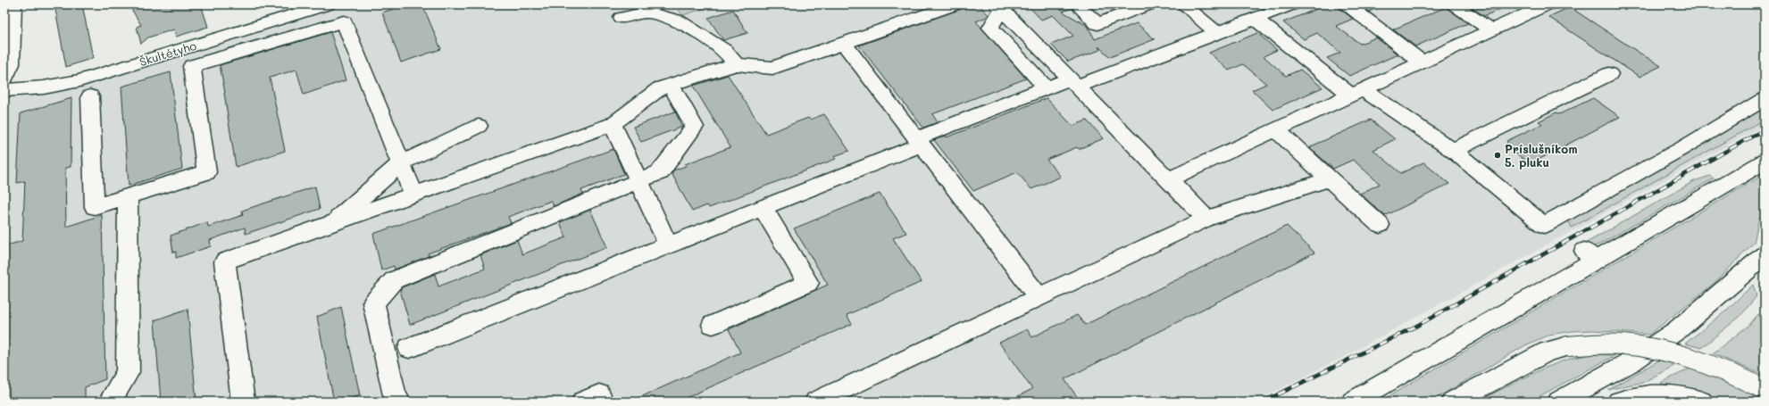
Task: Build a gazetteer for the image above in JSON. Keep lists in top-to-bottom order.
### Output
{
  "streets": {
    "main road": ["Škultétyho"]
  },
  "places": ["Príslušníkom 5. pluku"]
}
